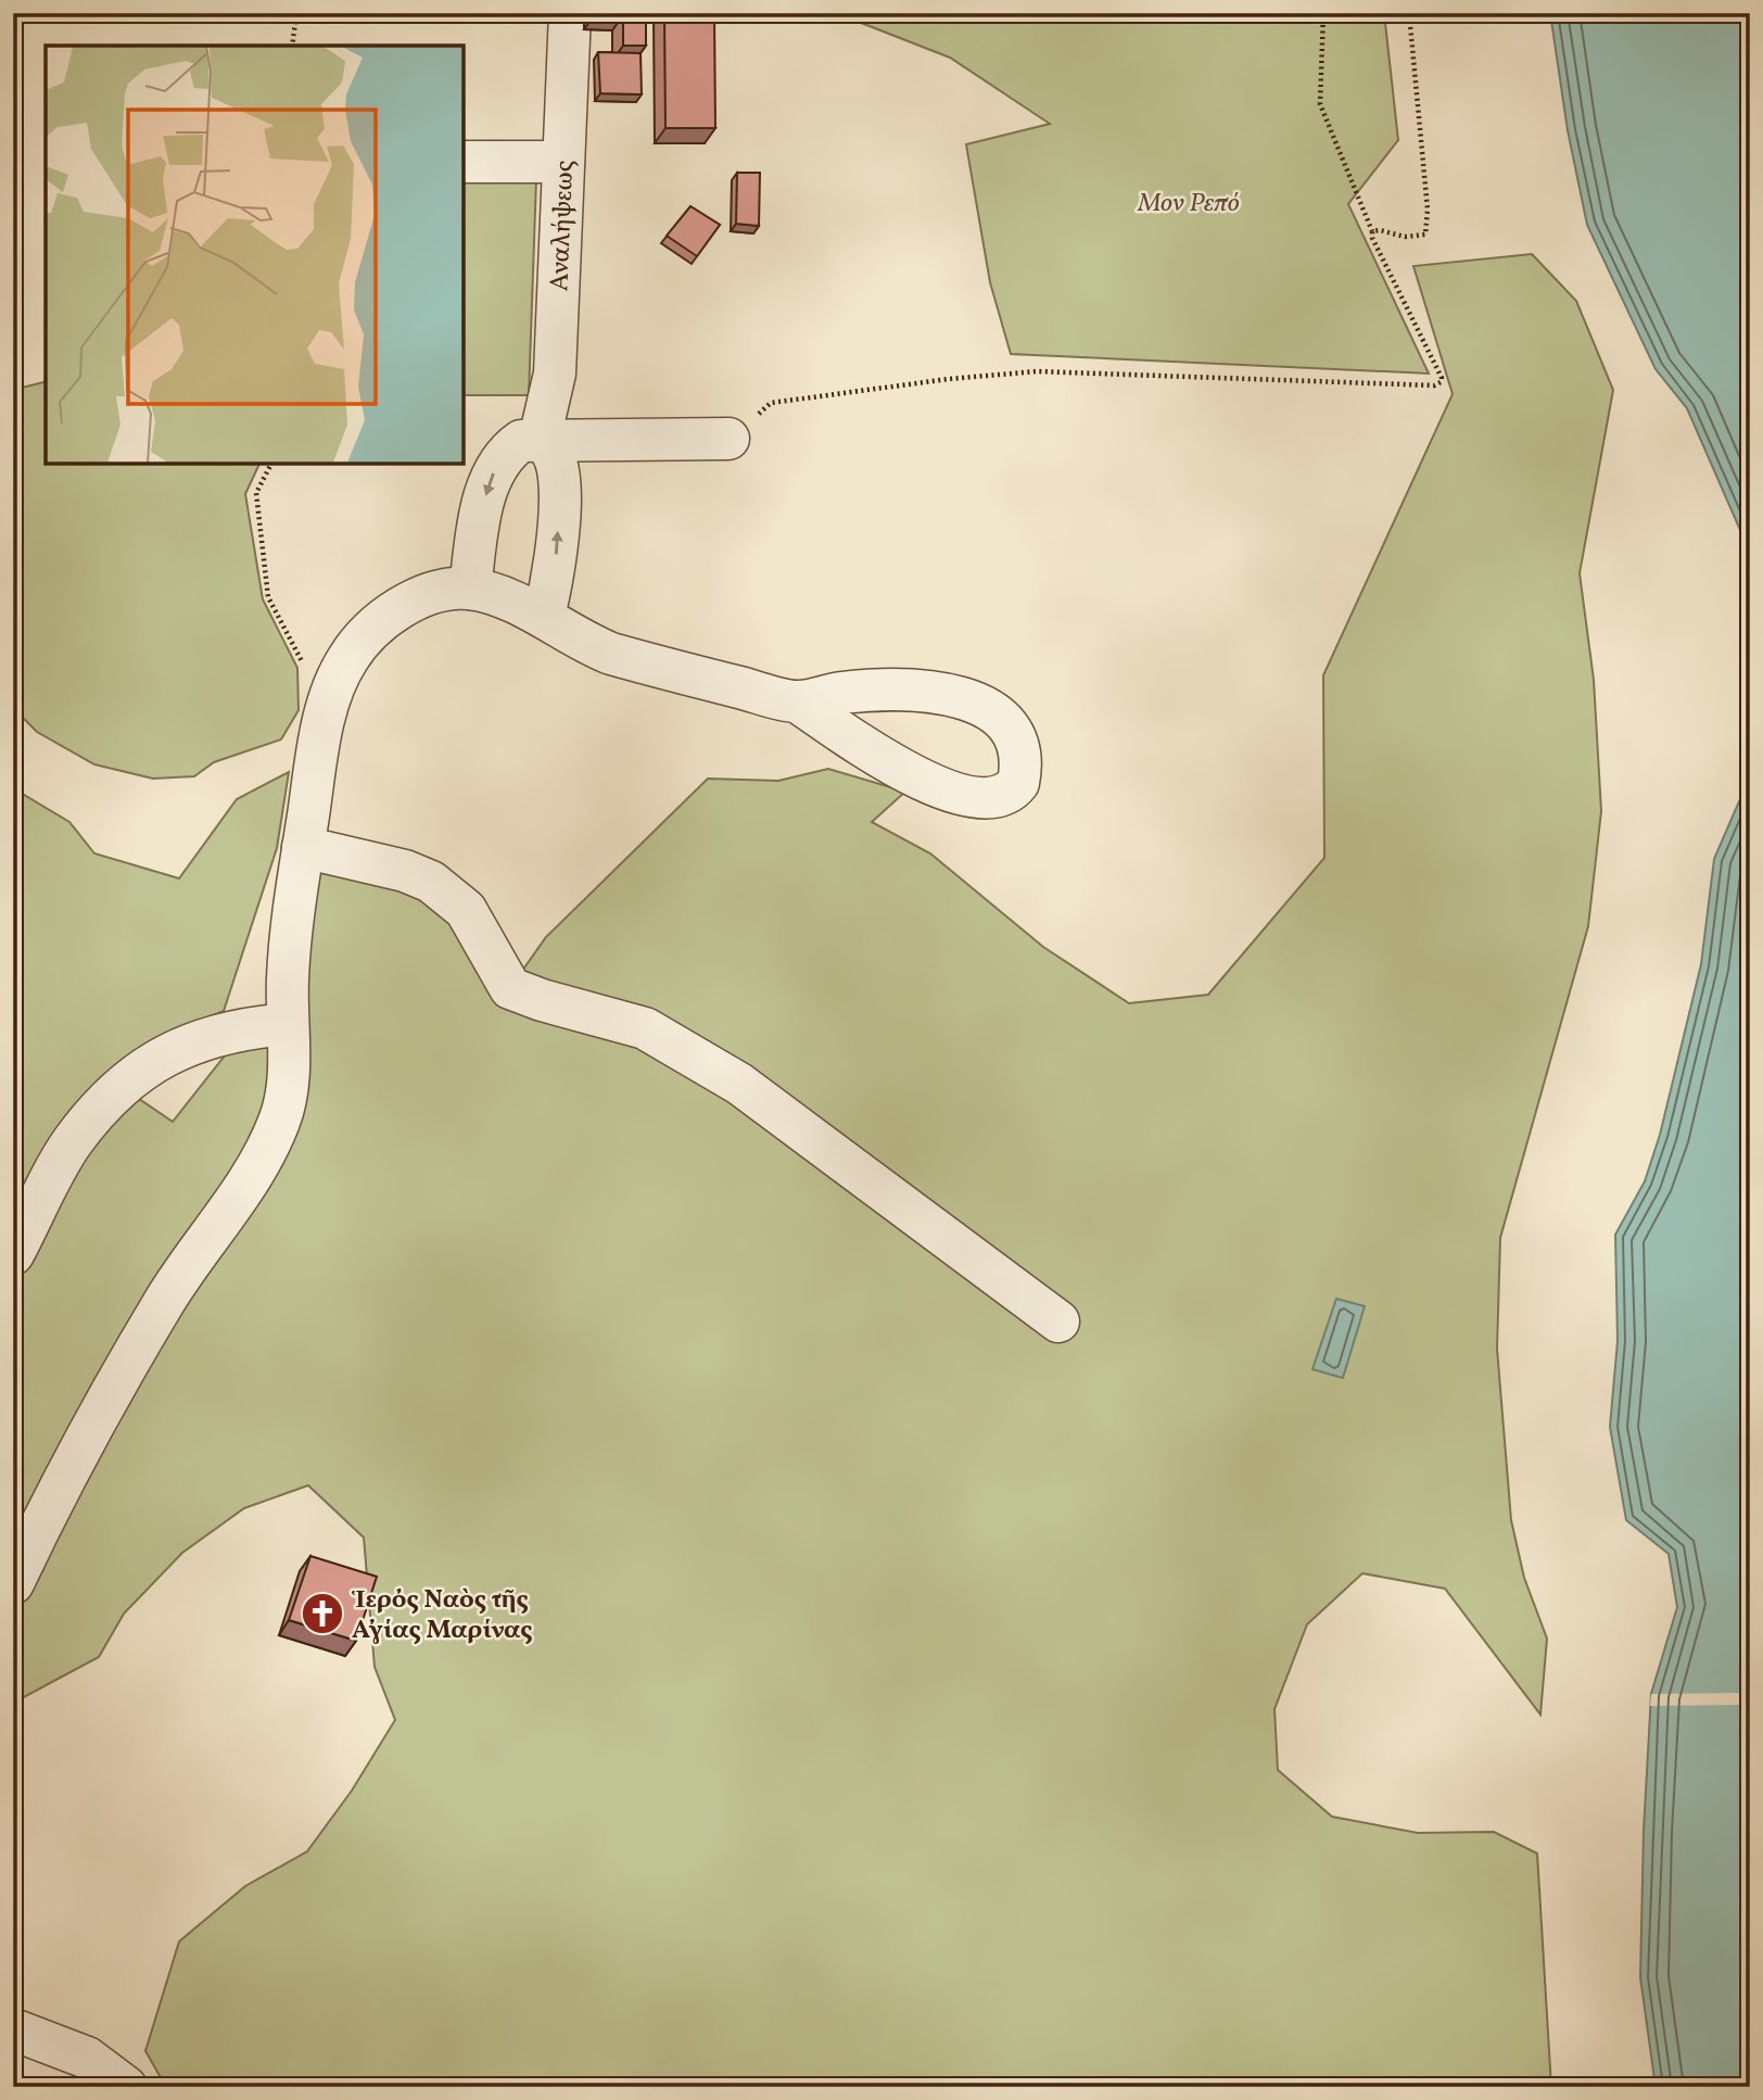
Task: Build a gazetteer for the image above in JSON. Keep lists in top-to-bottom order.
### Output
{
  "streets": {
    "street": ["Αναλήψεως"]
  },
  "parks": ["Μον Ρεπό"],
  "places": {
    "church": ["Ἱερὀς Ναὸς τῆς Ἀγίας Μαρίνας"]
  }
}
